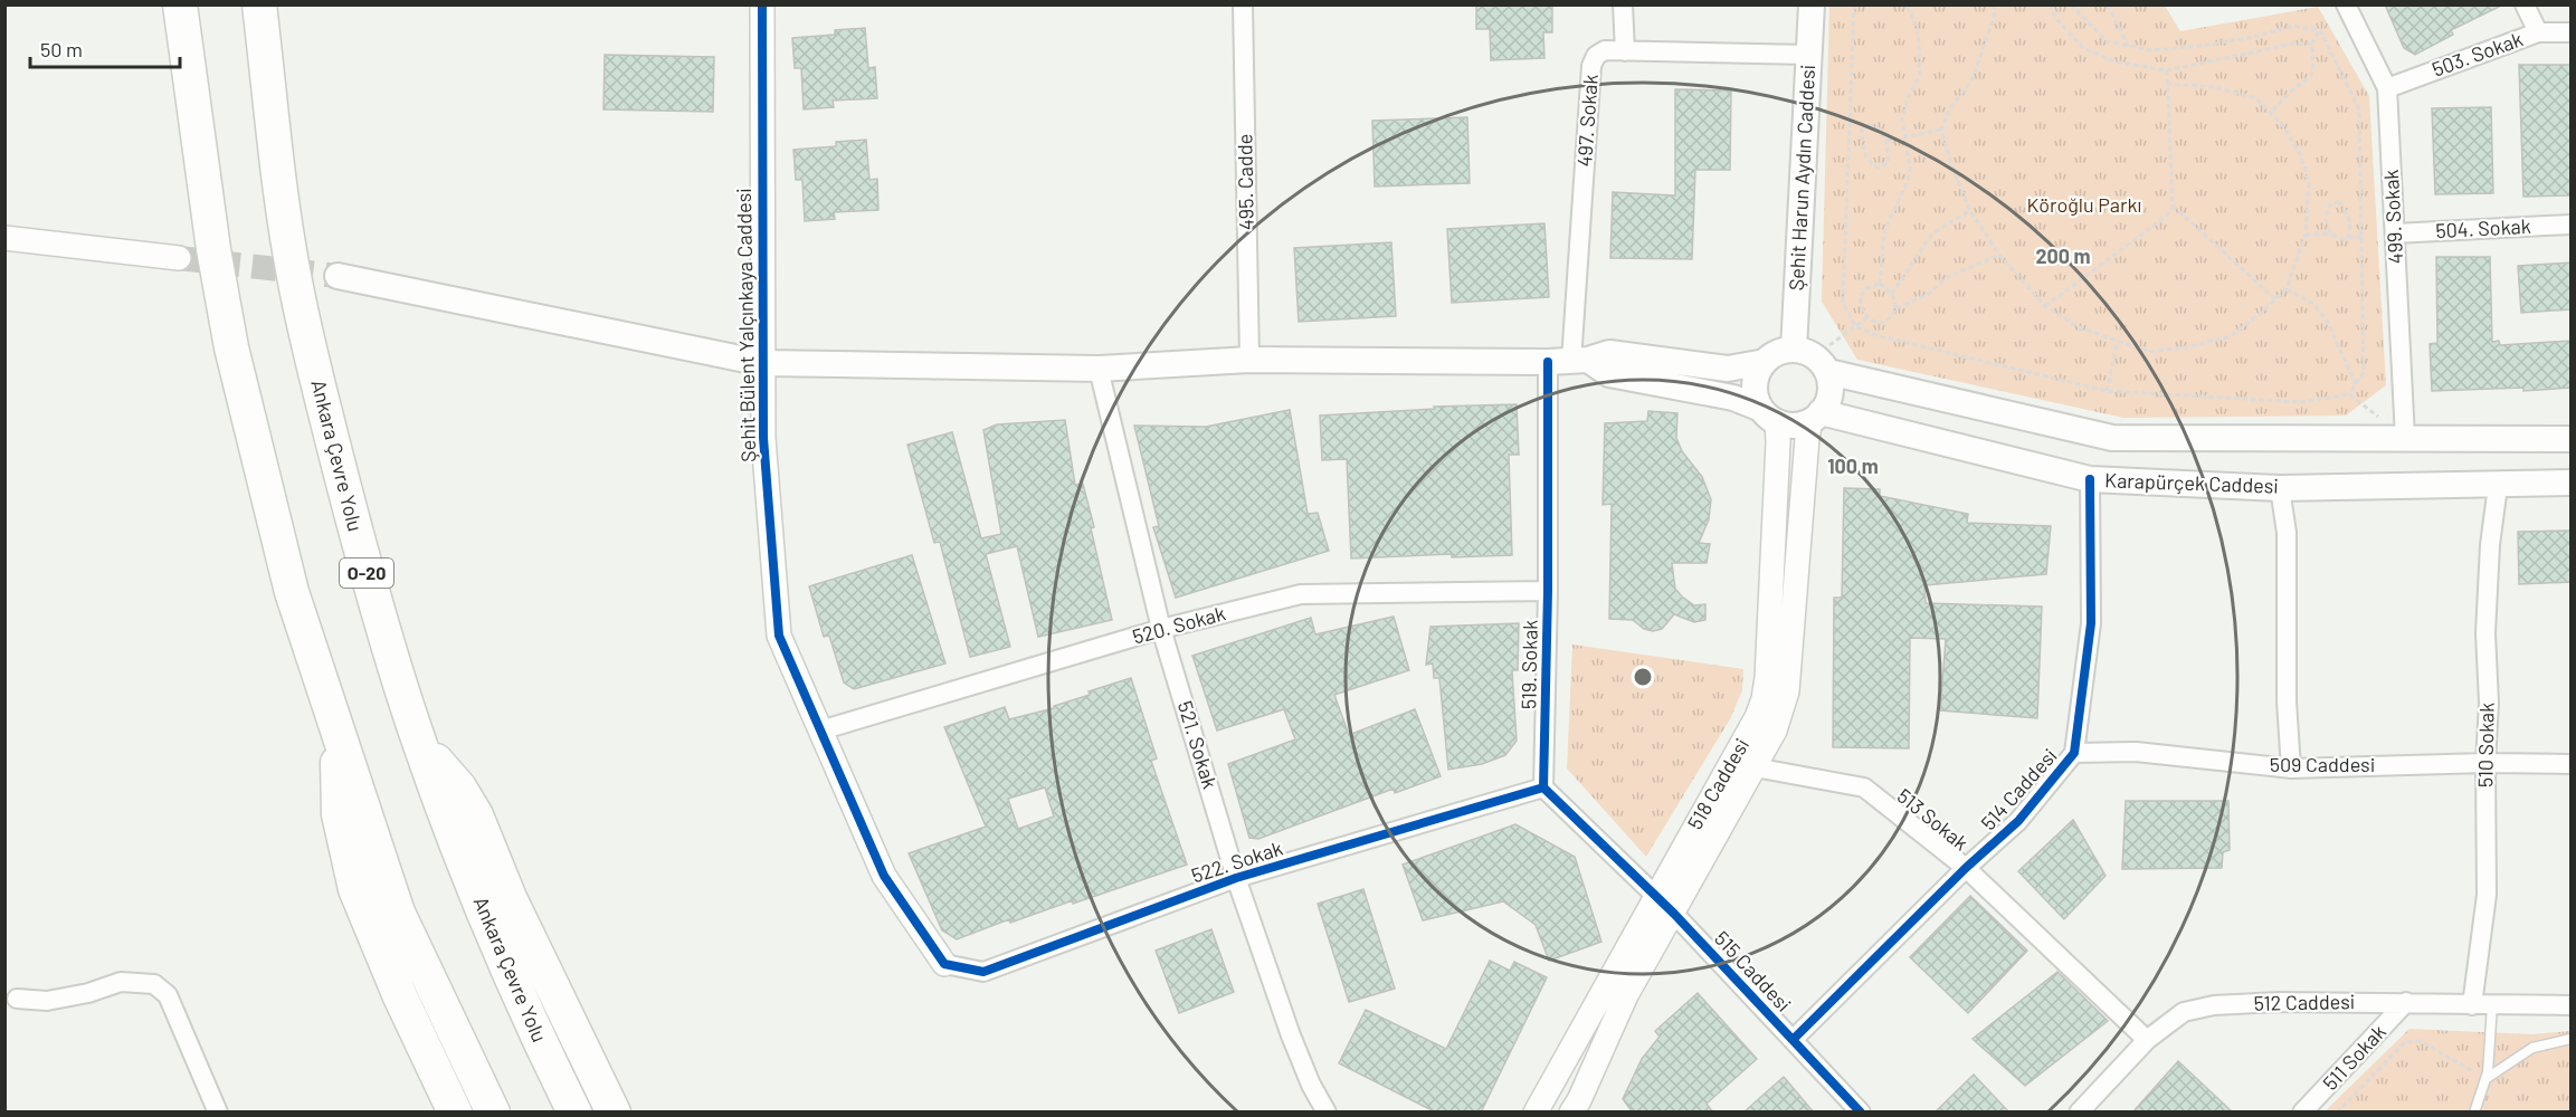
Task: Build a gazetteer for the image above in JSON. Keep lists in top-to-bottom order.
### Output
{
  "streets": {
    "highway": ["Ankara Çevre Yolu", "O-20"],
    "main road": ["Şehit Harun Aydın Caddesi", "Karapürçek Caddesi"],
    "street": [
      "503. Sokak",
      "497. Sokak",
      "495. Cadde",
      "499. Sokak",
      "504. Sokak",
      "Şehit Bülent Yalçınkaya Caddesi",
      "520. Sokak",
      "519. Sokak",
      "521. Sokak",
      "510 Sokak",
      "509 Caddesi",
      "518 Caddesi",
      "514 Caddesi",
      "513 Sokak",
      "522. Sokak",
      "515 Caddesi",
      "512 Caddesi",
      "511 Sokak"
    ]
  },
  "crossings": [
    ["503. Sokak", "499. Sokak"],
    ["497. Sokak", "Şehit Harun Aydın Caddesi"],
    ["497. Sokak", "519. Sokak"],
    ["Şehit Harun Aydın Caddesi", "Karapürçek Caddesi"],
    ["Şehit Harun Aydın Caddesi", "518 Caddesi"],
    ["499. Sokak", "504. Sokak"],
    ["Şehit Bülent Yalçınkaya Caddesi", "520. Sokak"],
    ["Şehit Bülent Yalçınkaya Caddesi", "522. Sokak"],
    ["Karapürçek Caddesi", "510 Sokak"],
    ["Karapürçek Caddesi", "518 Caddesi"],
    ["Karapürçek Caddesi", "514 Caddesi"],
    ["520. Sokak", "519. Sokak"],
    ["520. Sokak", "521. Sokak"],
    ["519. Sokak", "522. Sokak"],
    ["521. Sokak", "522. Sokak"],
    ["510 Sokak", "509 Caddesi"],
    ["510 Sokak", "512 Caddesi"],
    ["509 Caddesi", "514 Caddesi"],
    ["518 Caddesi", "513 Sokak"],
    ["518 Caddesi", "515 Caddesi"],
    ["514 Caddesi", "513 Sokak"],
    ["514 Caddesi", "515 Caddesi"],
    ["513 Sokak", "512 Caddesi"],
    ["512 Caddesi", "511 Sokak"]
  ],
  "parks": ["Köroğlu Parkı"],
  "scale_bar": "50 m",
  "rings": ["200 m", "100 m"]
}
